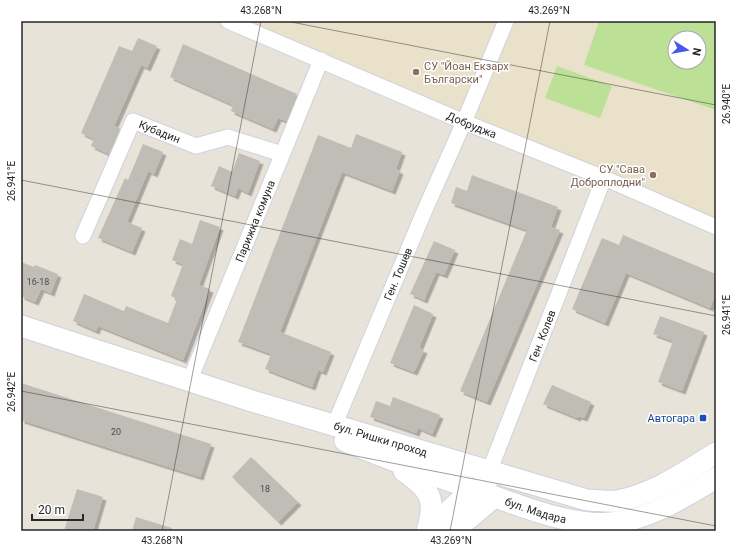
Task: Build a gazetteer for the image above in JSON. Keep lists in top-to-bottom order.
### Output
{
  "streets": {
    "main road": ["бул. Ришки проход", "бул. Мадара"],
    "street": [
      "Добруджа",
      "Кубадин",
      "Парижка комуна",
      "Ген. Тошев",
      "Ген. Колев"
    ]
  },
  "crossings": [
    ["Добруджа", "Парижка комуна"],
    ["Добруджа", "Ген. Тошев"],
    ["Добруджа", "Ген. Колев"],
    ["Кубадин", "Парижка комуна"],
    ["Парижка комуна", "бул. Ришки проход"],
    ["Ген. Тошев", "бул. Ришки проход"],
    ["Ген. Колев", "бул. Ришки проход"],
    ["Ген. Колев", "бул. Мадара"],
    ["бул. Ришки проход", "бул. Мадара"]
  ],
  "places": {
    "other": ["СУ \"Йоан Екзарх Български\"", "СУ \"Сава Доброплодни\""],
    "transit": ["Автогара"]
  },
  "house_numbers": ["16-18", "20", "18"],
  "scale_bar": "20 m",
  "north": "right",
  "coordinates": [
    "43.268°N",
    "43.269°N",
    "26.940°E",
    "26.941°E",
    "26.942°E"
  ]
}
